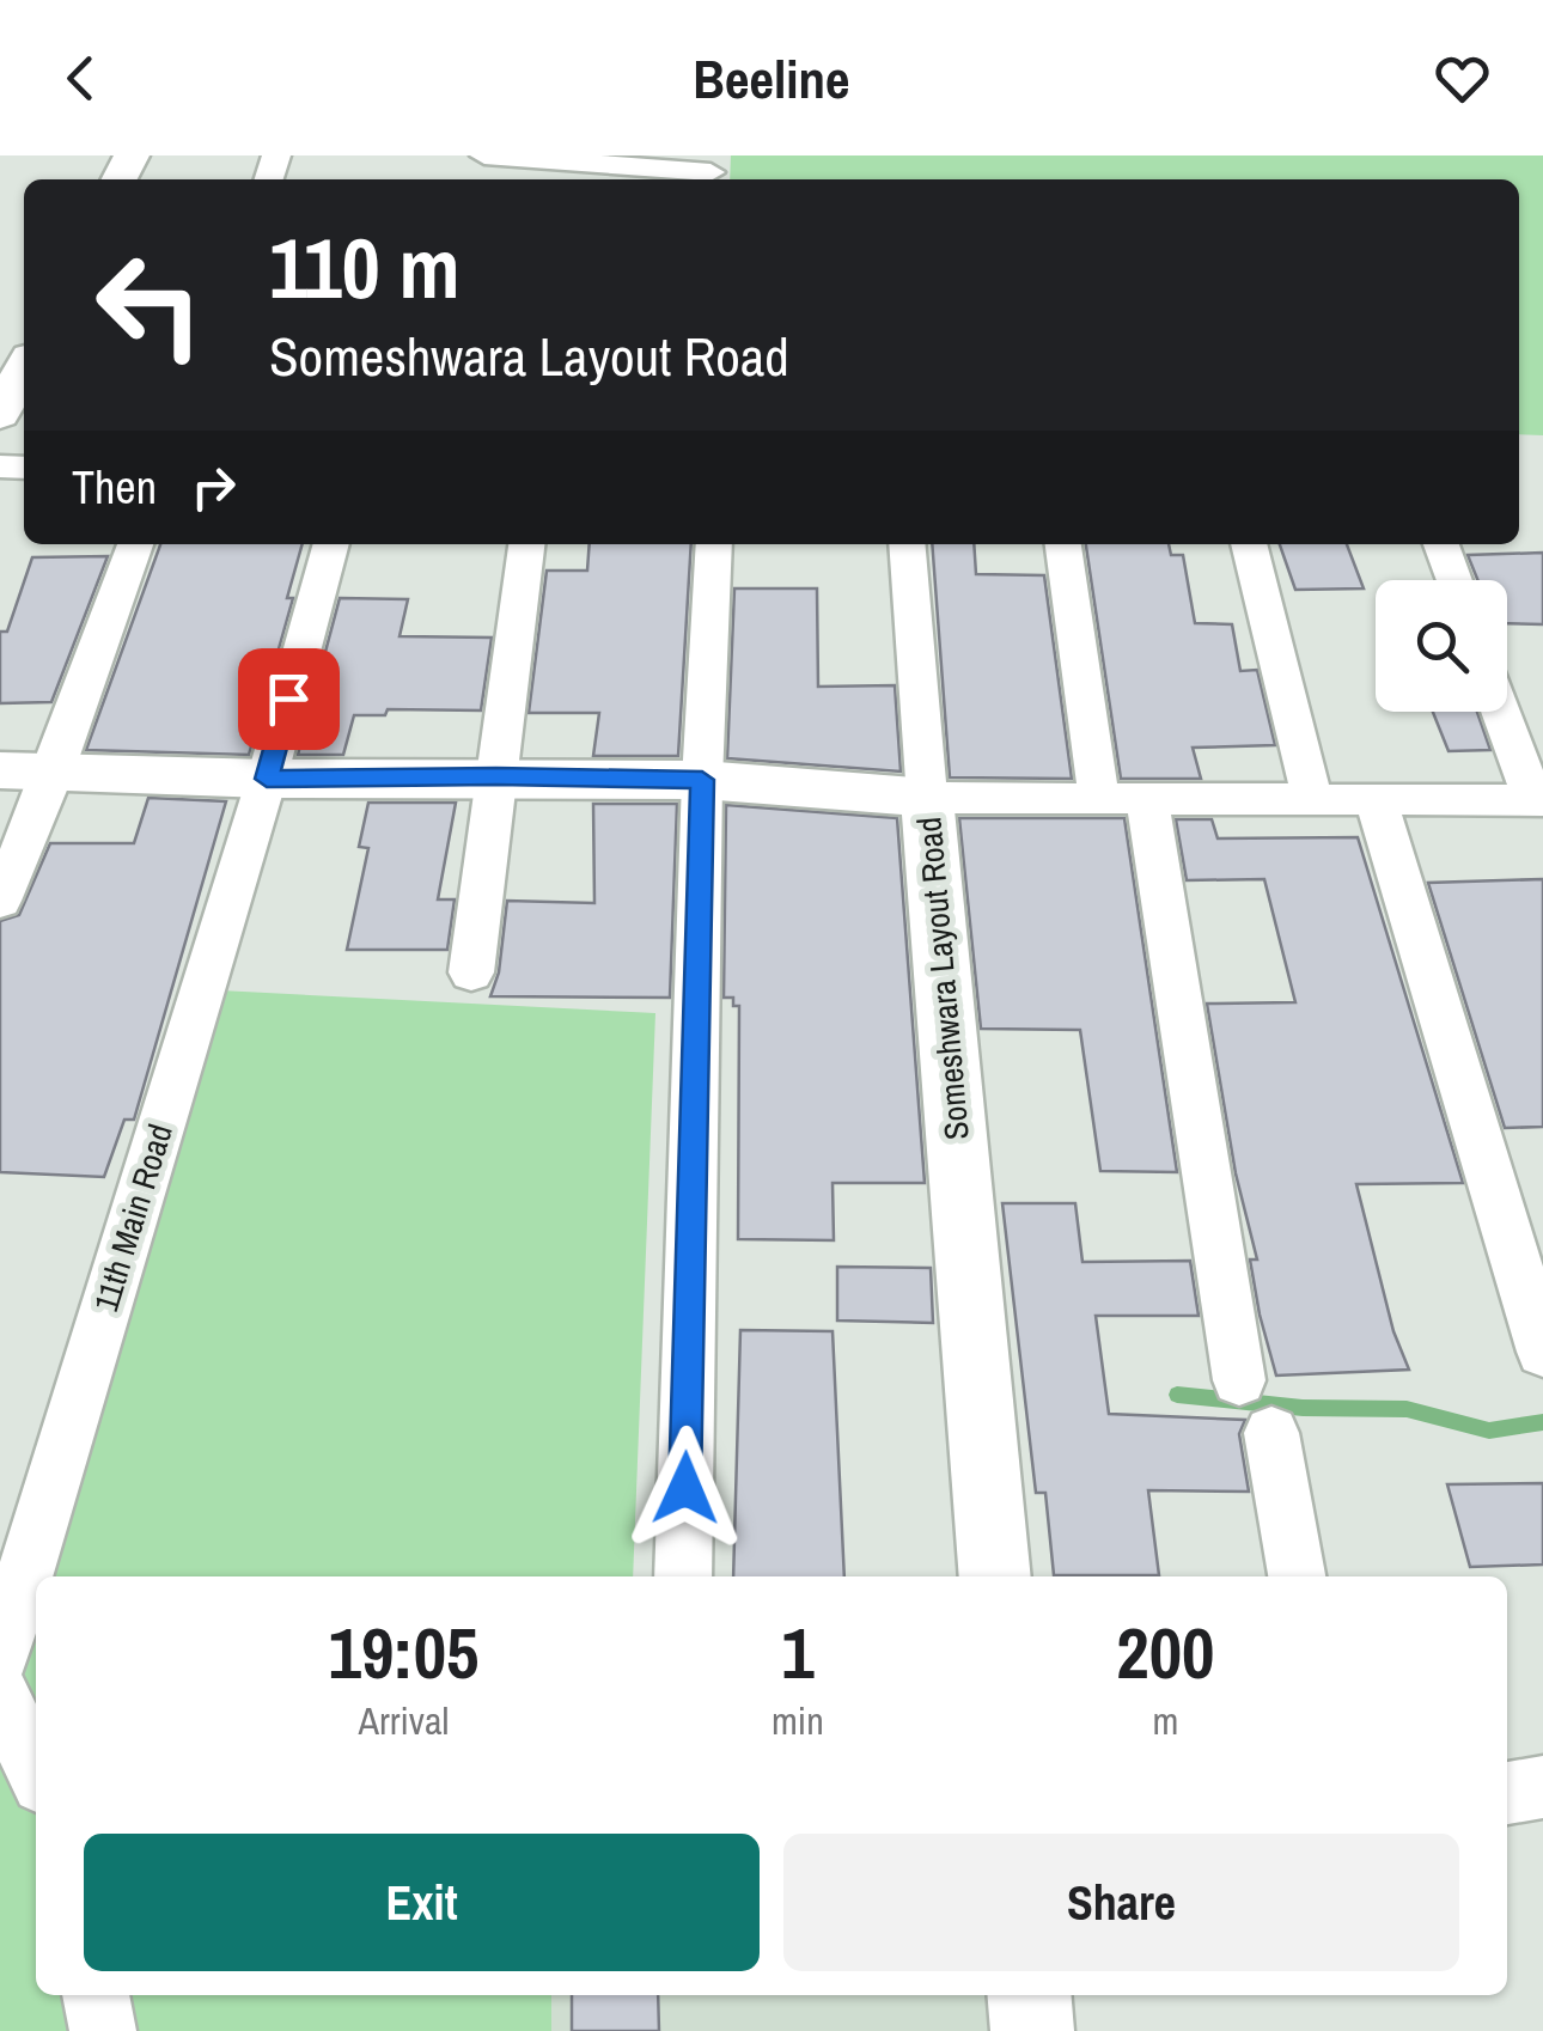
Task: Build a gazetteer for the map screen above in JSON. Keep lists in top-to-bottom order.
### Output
{
  "streets": {
    "street": ["Someshwara Layout Road", "11th Main Road"]
  },
  "crossings": [
    ["Someshwara Layout Road", "11th Main Road"]
  ],
  "page": {
    "header": "Beeline",
    "turn": ["110 m", "Someshwara Layout Road"],
    "then": "Then",
    "eta": [
      "19:05",
      "Arrival",
      "1",
      "min",
      "200",
      "m"
    ],
    "buttons": ["Exit", "Share"]
  }
}
